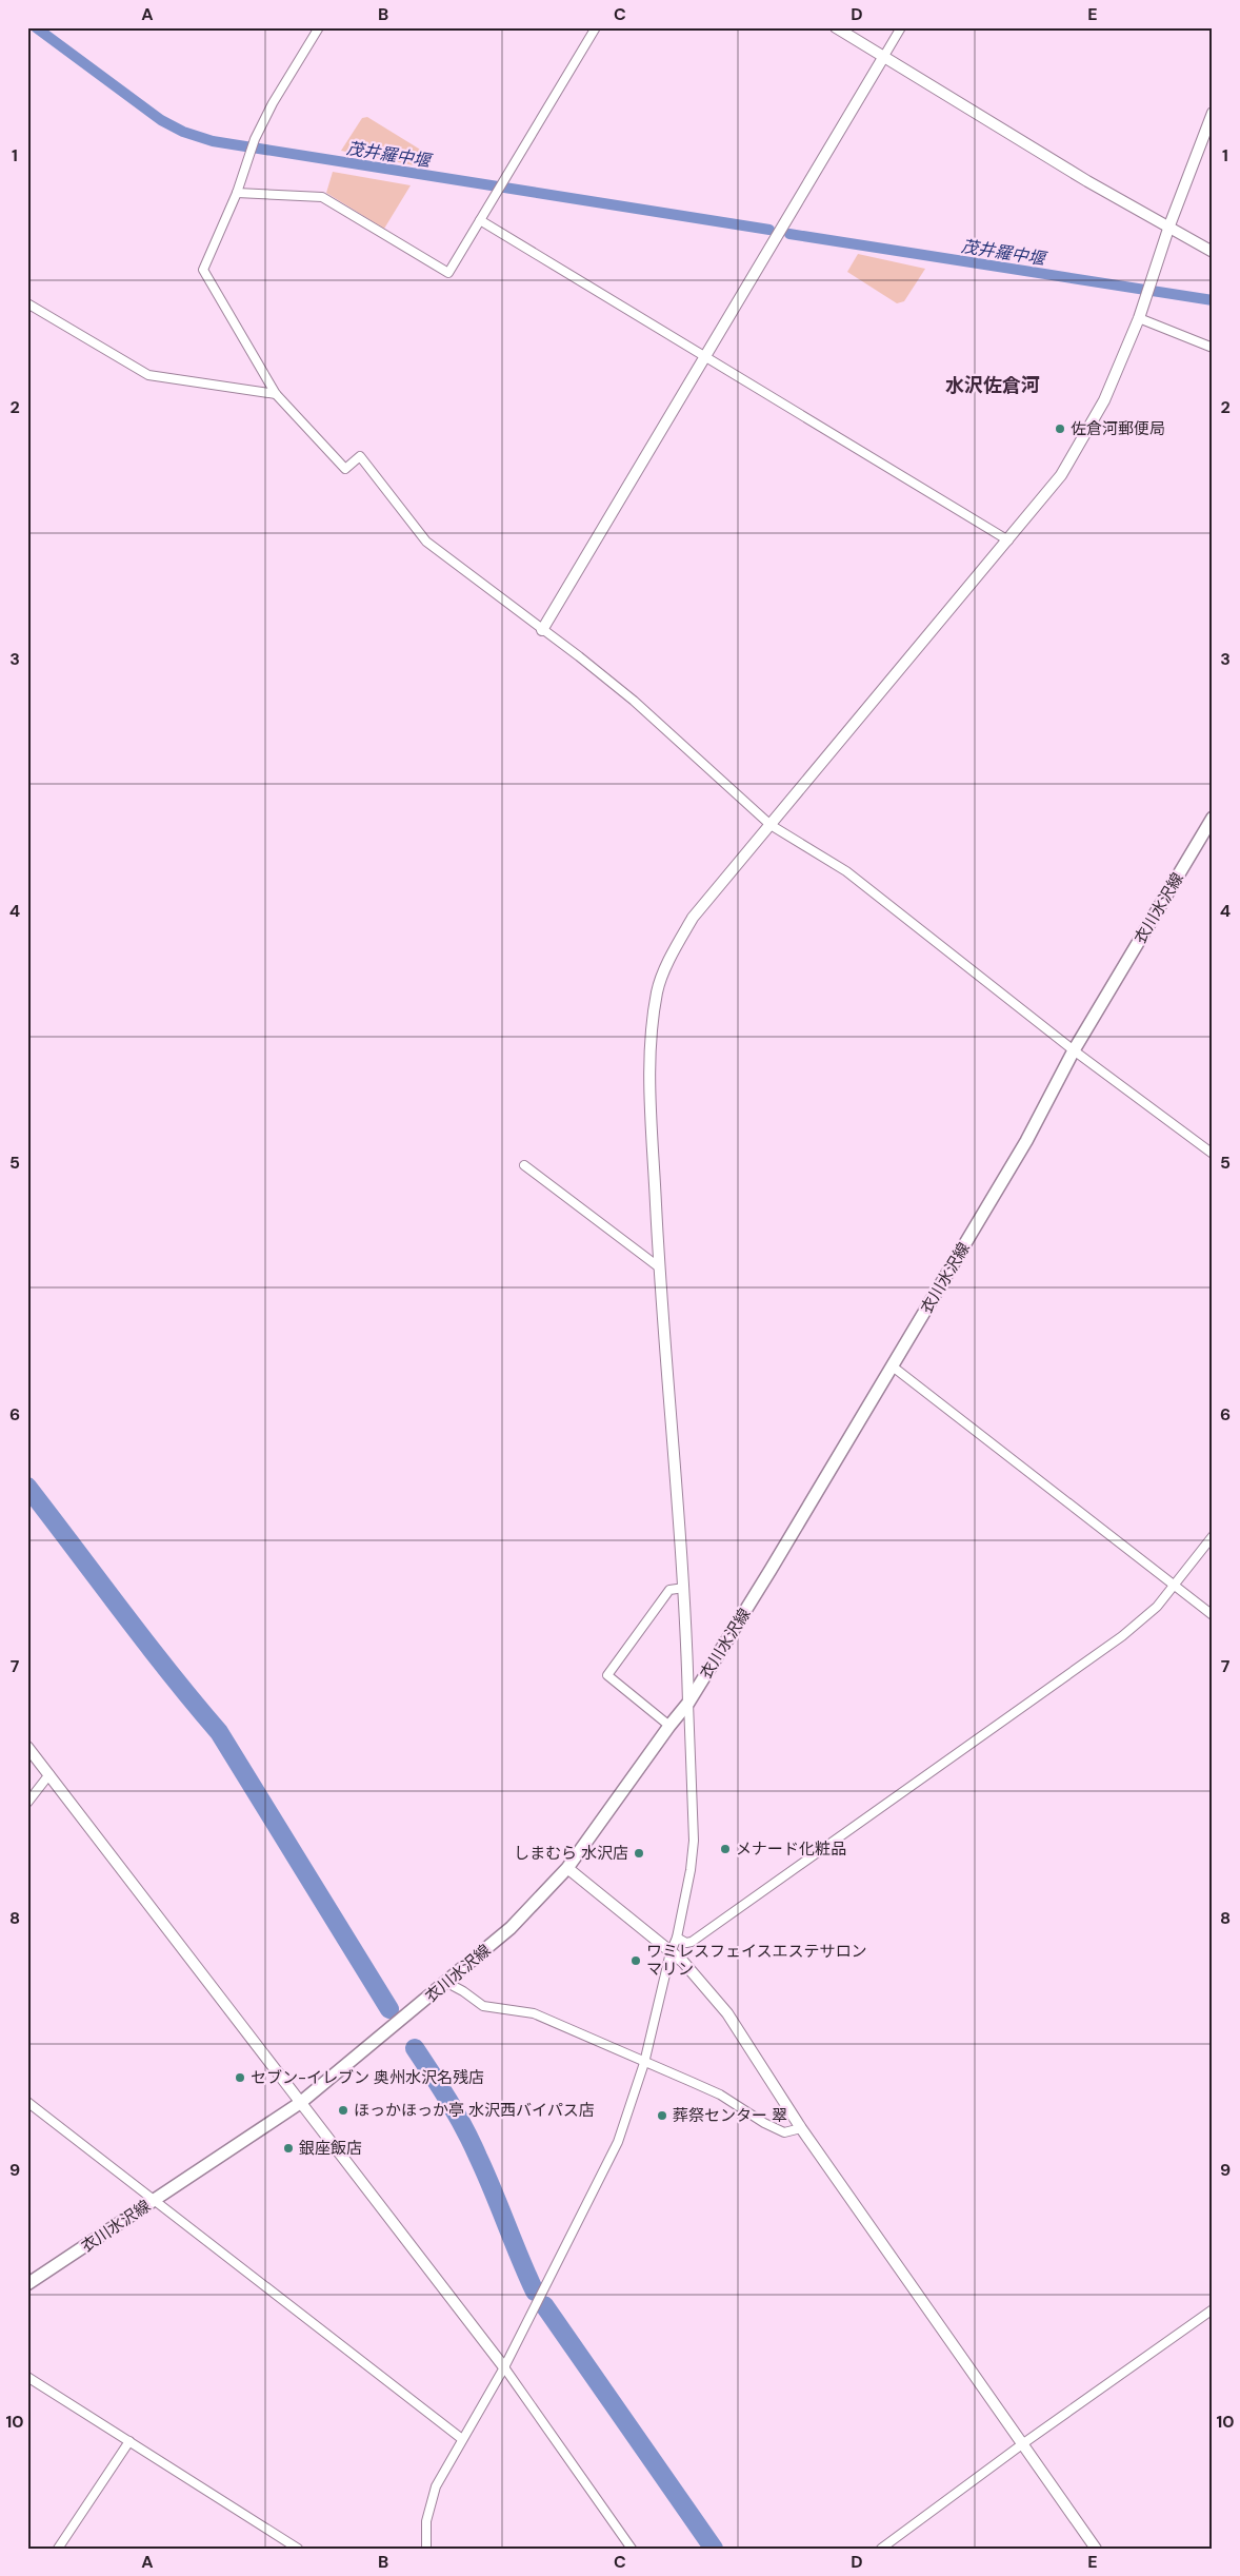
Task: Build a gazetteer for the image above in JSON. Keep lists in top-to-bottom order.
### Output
{
  "streets": {
    "main road": ["衣川水沢線"]
  },
  "districts": ["水沢佐倉河"],
  "water": ["茂井羅中堰"],
  "places": [
    "佐倉河郵便局",
    "メナード化粧品",
    "しまむら 水沢店",
    "ワミレスフェイスエステサロン マリン",
    "セブン-イレブン 奥州水沢名残店",
    "ほっかほっか亭 水沢西バイパス店",
    "葬祭センター 翠",
    "銀座飯店"
  ],
  "grid": {
    "columns": [
      "A",
      "B",
      "C",
      "D",
      "E"
    ],
    "rows": [
      "1",
      "2",
      "3",
      "4",
      "5",
      "6",
      "7",
      "8",
      "9",
      "10"
    ]
  }
}
